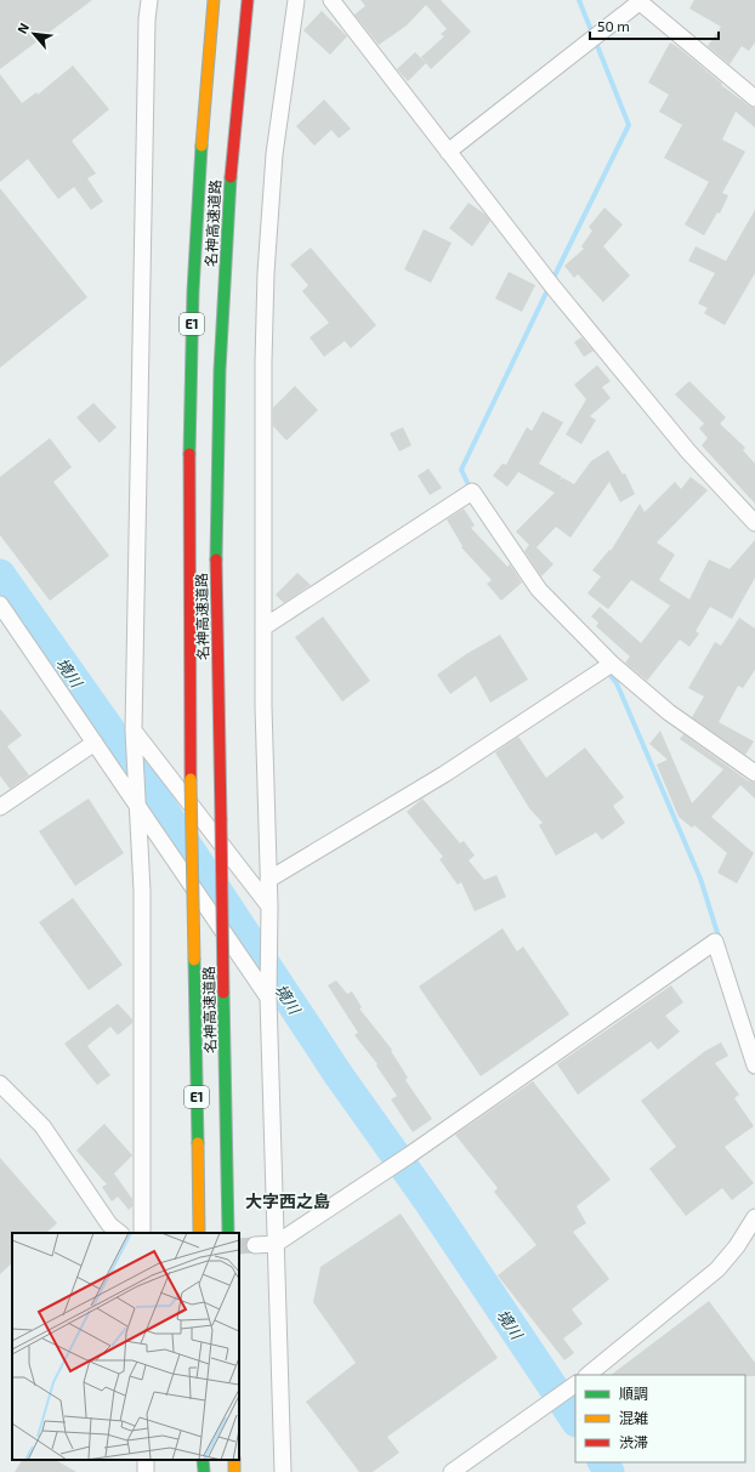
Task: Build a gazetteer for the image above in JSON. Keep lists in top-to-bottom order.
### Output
{
  "streets": {
    "highway": ["名神高速道路", "E1"]
  },
  "districts": ["大字西之島"],
  "water": ["境川"],
  "legend": ["順調", "混雑", "渋滞"],
  "scale_bar": "50 m",
  "north": "top left"
}
